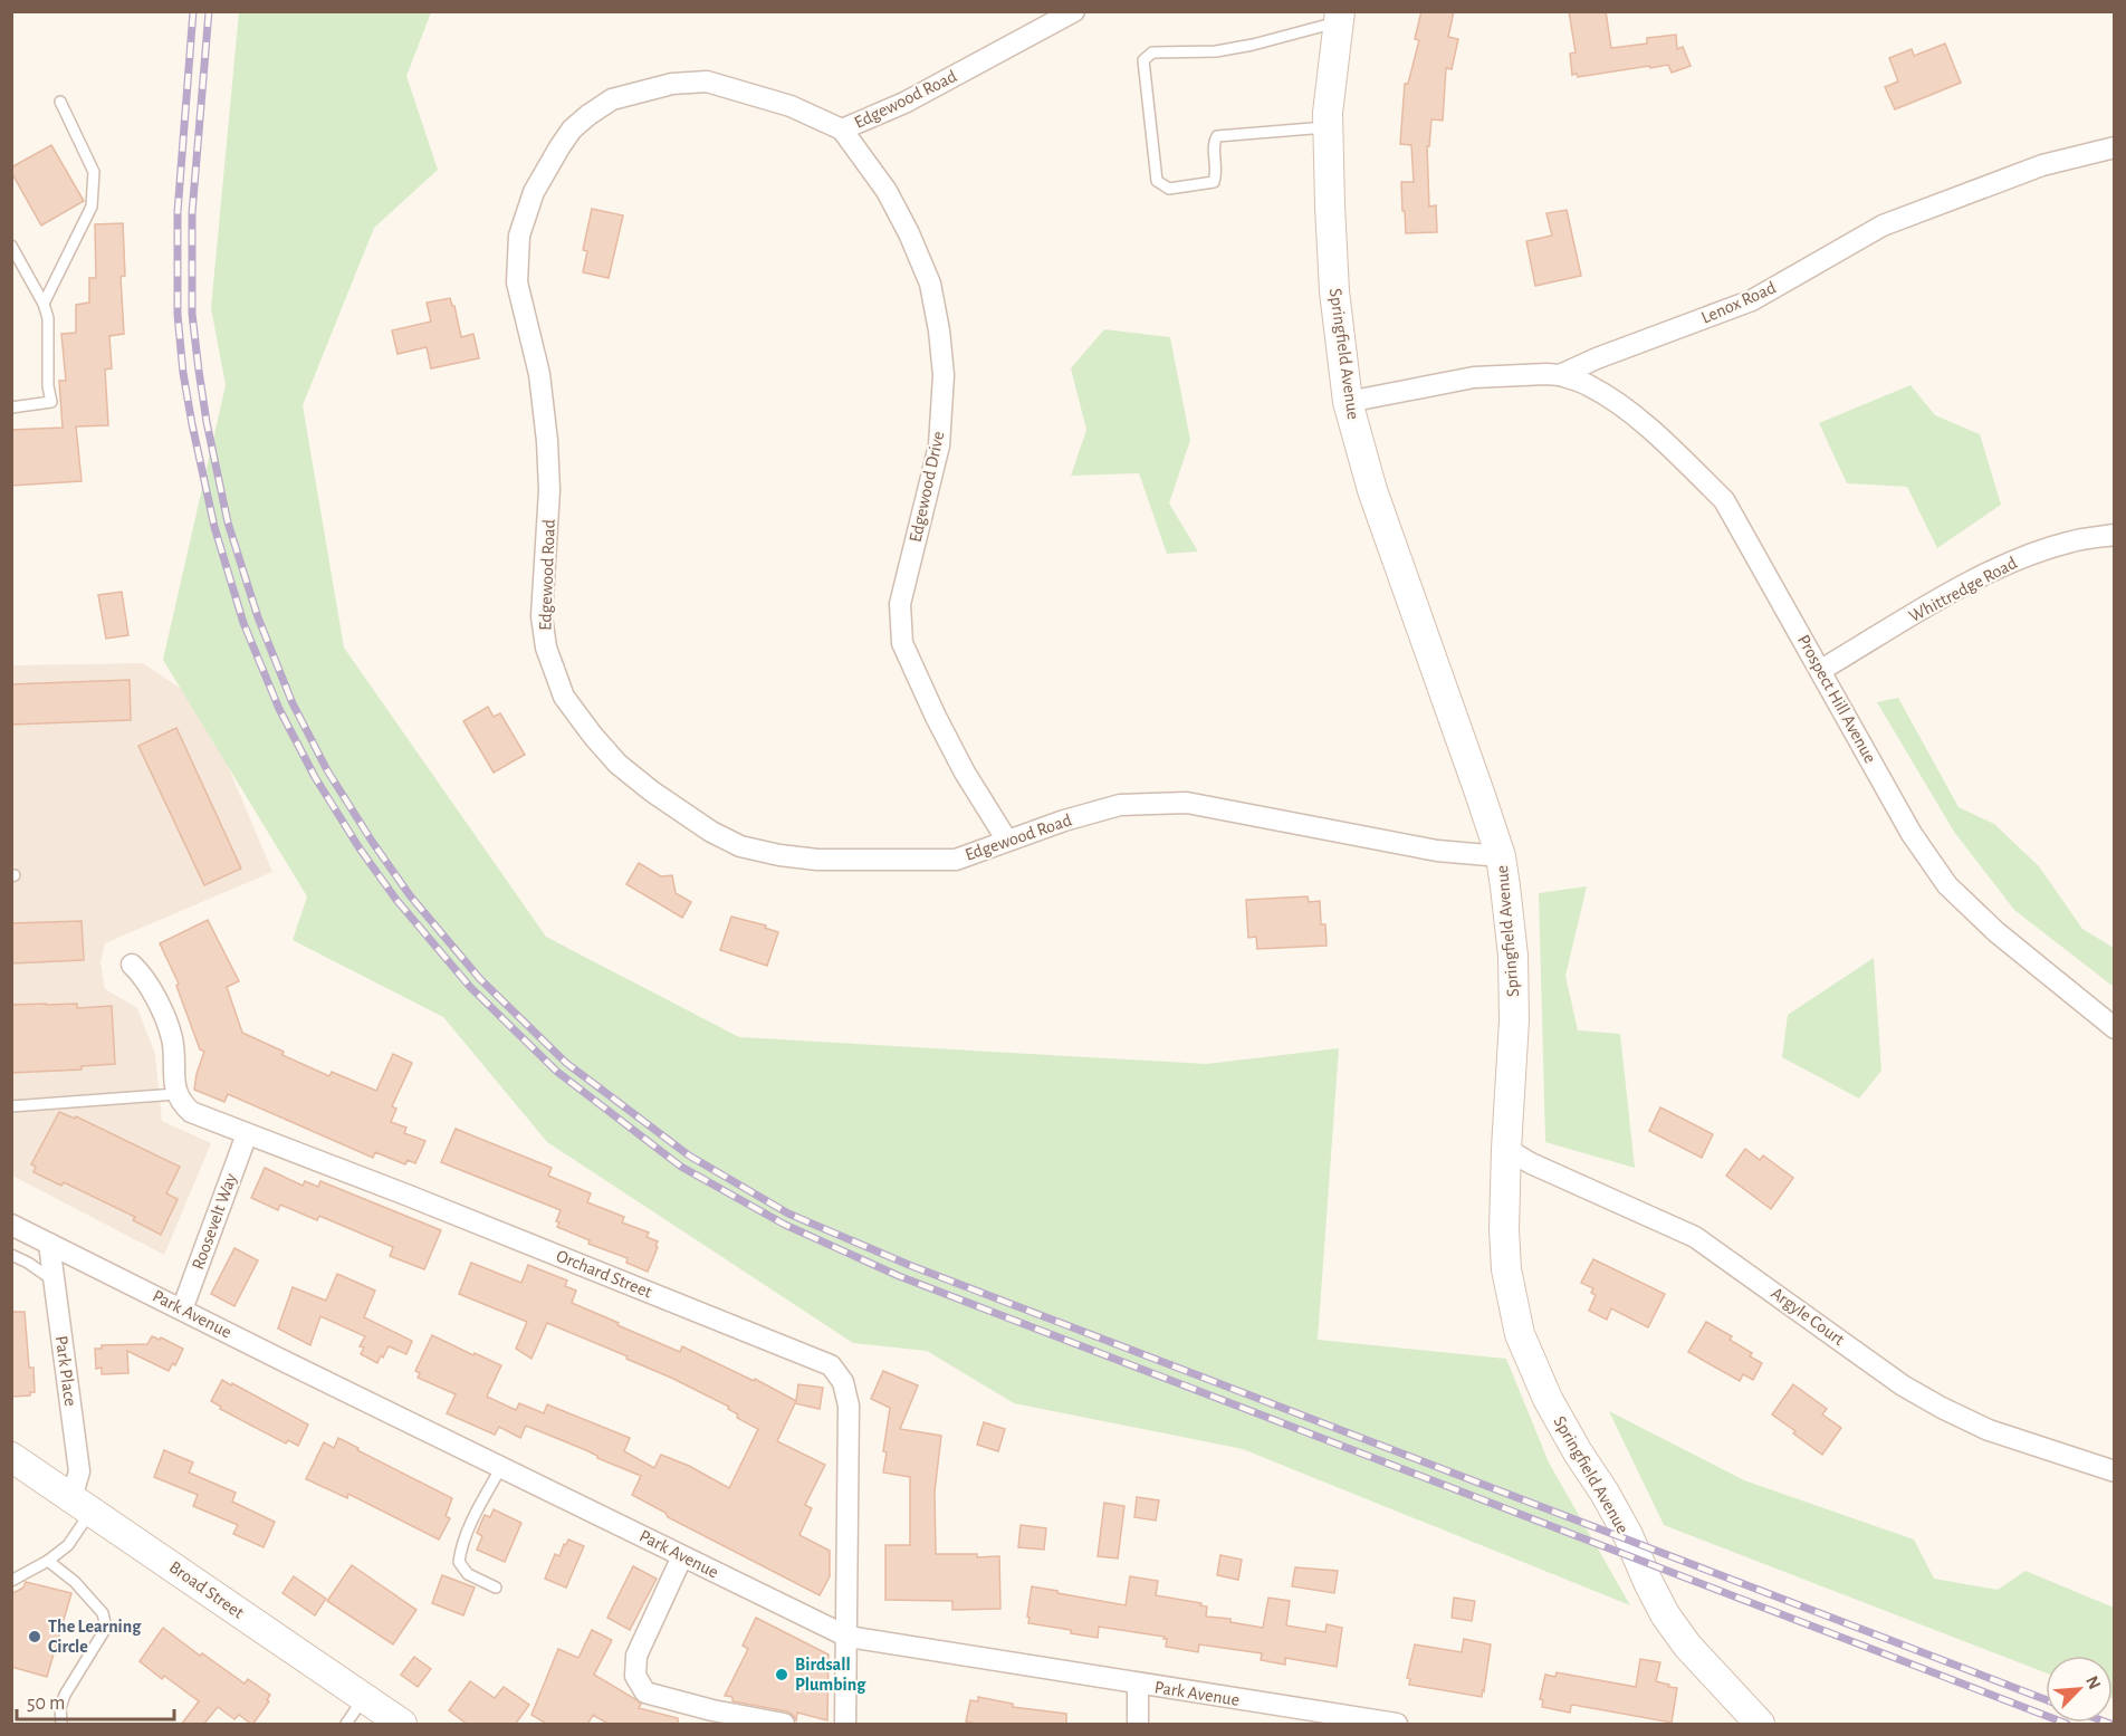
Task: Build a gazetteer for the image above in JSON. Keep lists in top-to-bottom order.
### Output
{
  "streets": {
    "main road": ["Springfield Avenue", "Broad Street"],
    "street": [
      "Edgewood Road",
      "Lenox Road",
      "Edgewood Drive",
      "Whittredge Road",
      "Prospect Hill Avenue",
      "Roosevelt Way",
      "Orchard Street",
      "Park Avenue",
      "Argyle Court",
      "Park Place"
    ]
  },
  "crossings": [
    ["Edgewood Road", "Springfield Avenue"],
    ["Edgewood Road", "Edgewood Drive"],
    ["Lenox Road", "Springfield Avenue"],
    ["Lenox Road", "Prospect Hill Avenue"],
    ["Springfield Avenue", "Argyle Court"],
    ["Whittredge Road", "Prospect Hill Avenue"],
    ["Roosevelt Way", "Orchard Street"],
    ["Roosevelt Way", "Park Avenue"],
    ["Orchard Street", "Park Avenue"],
    ["Park Avenue", "Park Place"],
    ["Park Place", "Broad Street"]
  ],
  "places": ["The Learning Circle", "Birdsall Plumbing"],
  "scale_bar": "50 m",
  "north": "top right"
}
